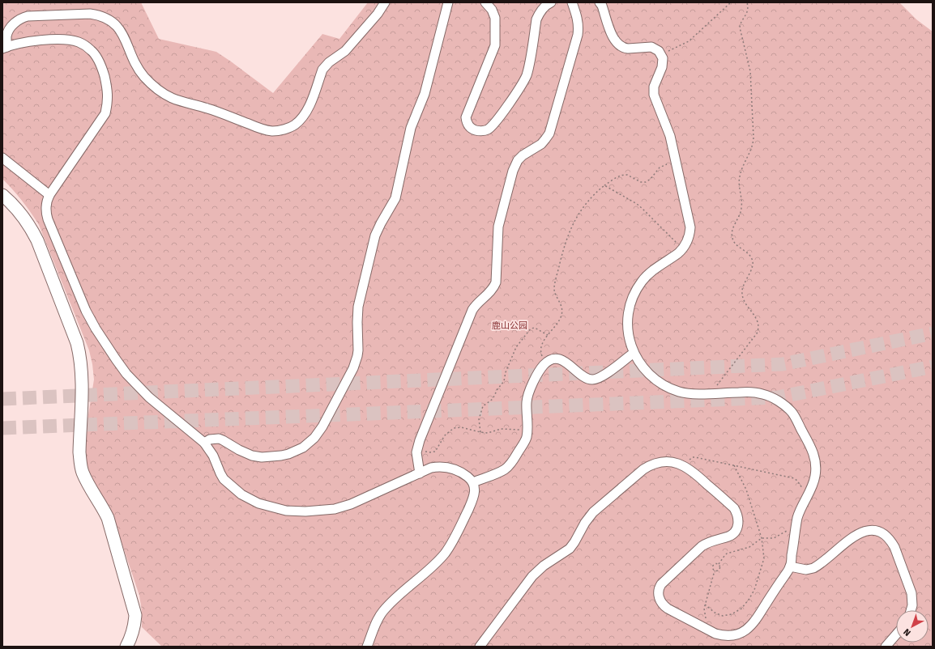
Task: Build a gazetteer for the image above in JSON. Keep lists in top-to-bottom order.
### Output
{
  "parks": ["鹿山公园"],
  "north": "bottom left"
}
